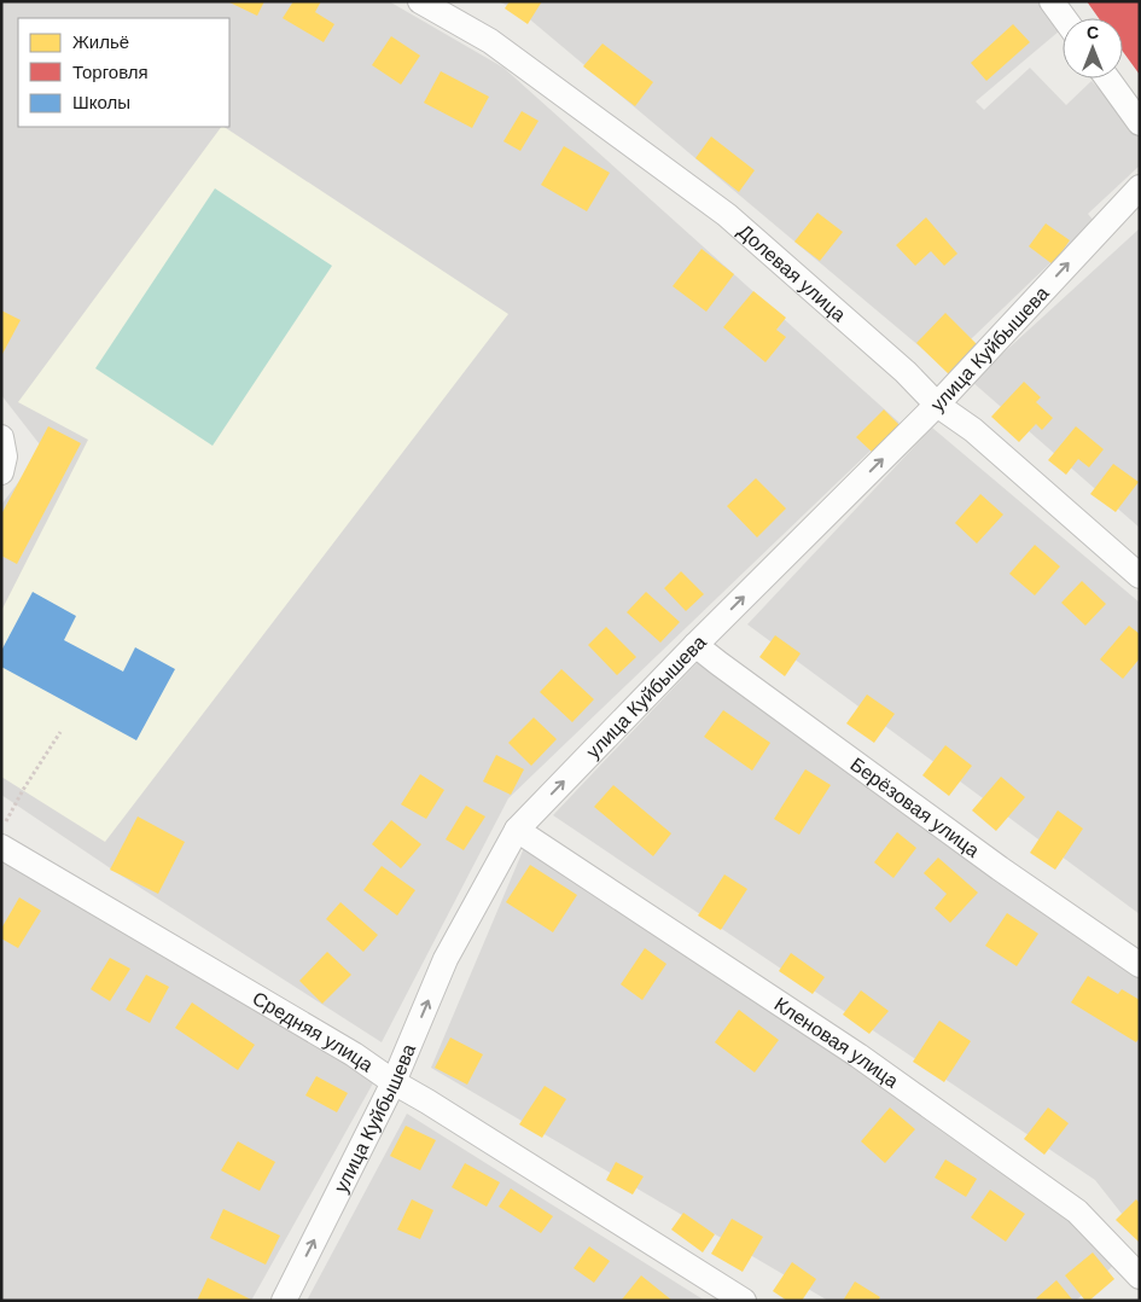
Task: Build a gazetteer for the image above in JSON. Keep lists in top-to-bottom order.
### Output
{
  "streets": {
    "street": [
      "Долевая улица",
      "улица Куйбышева",
      "Берёзовая улица",
      "Средняя улица",
      "Кленовая улица"
    ]
  },
  "crossings": [
    ["Долевая улица", "улица Куйбышева"],
    ["улица Куйбышева", "Берёзовая улица"],
    ["улица Куйбышева", "Средняя улица"],
    ["улица Куйбышева", "Кленовая улица"]
  ],
  "one_way": ["улица Куйбышева"],
  "legend": ["Жильё", "Торговля", "Школы"],
  "north": "top"
}
